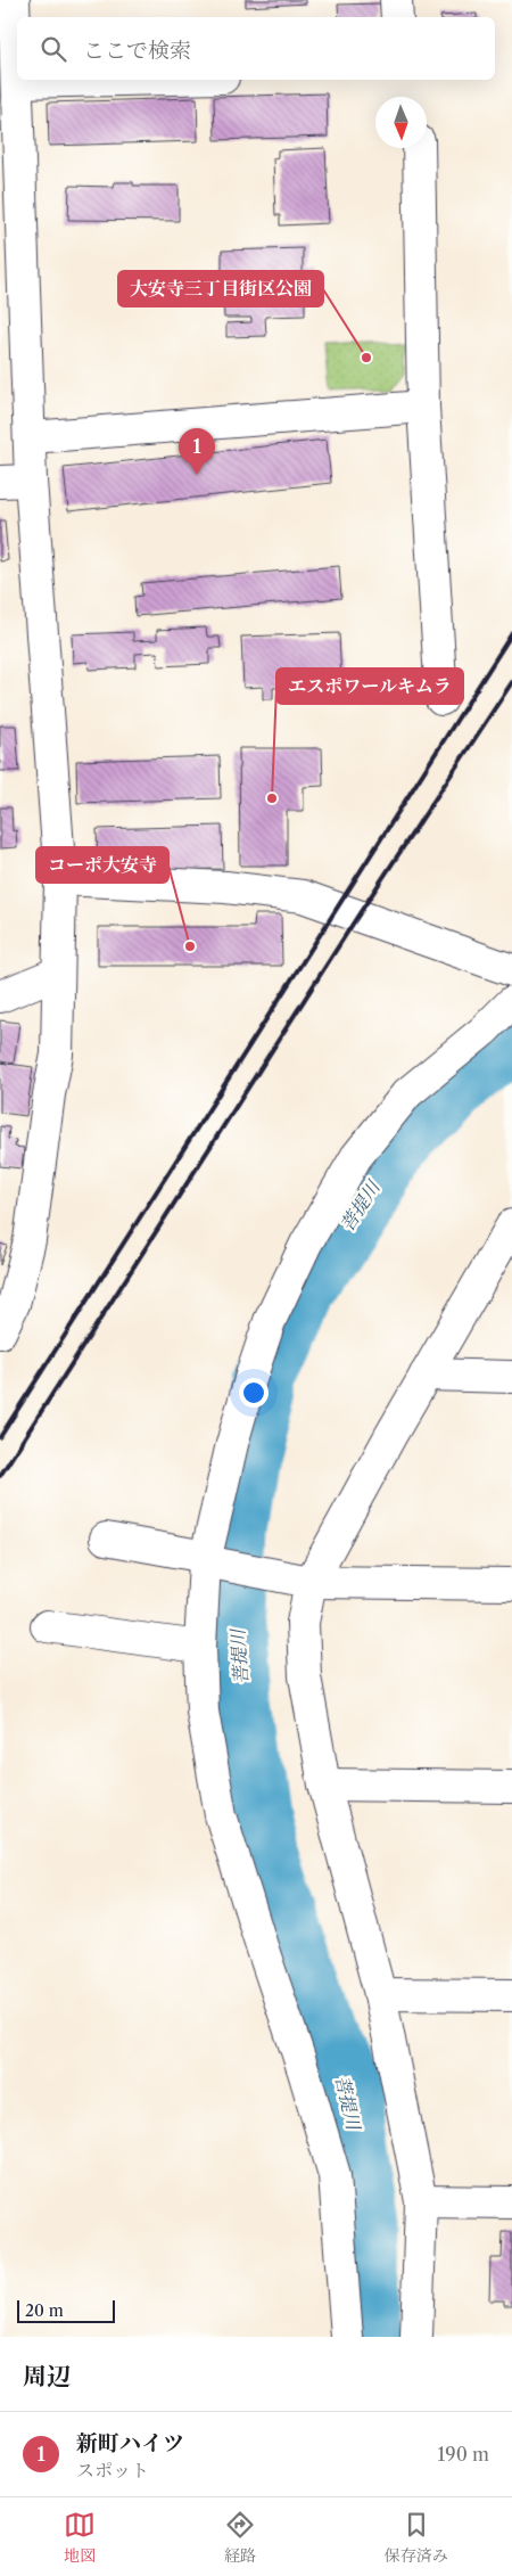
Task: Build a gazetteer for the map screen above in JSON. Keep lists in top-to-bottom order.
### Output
{
  "water": ["菩提川"],
  "places": ["大安寺三丁目街区公園", "エスポワールキムラ", "コーポ大安寺"],
  "scale_bar": "20 m",
  "north": "bottom",
  "page": {
    "search": "ここで検索",
    "pins": "1",
    "scale": "20 m",
    "heading": "周辺",
    "list": [
      {
        "mark": "1",
        "name": "新町ハイツ",
        "note": "スポット",
        "value": "190 m"
      }
    ],
    "nav": ["地図", "経路", "保存済み"]
  }
}
